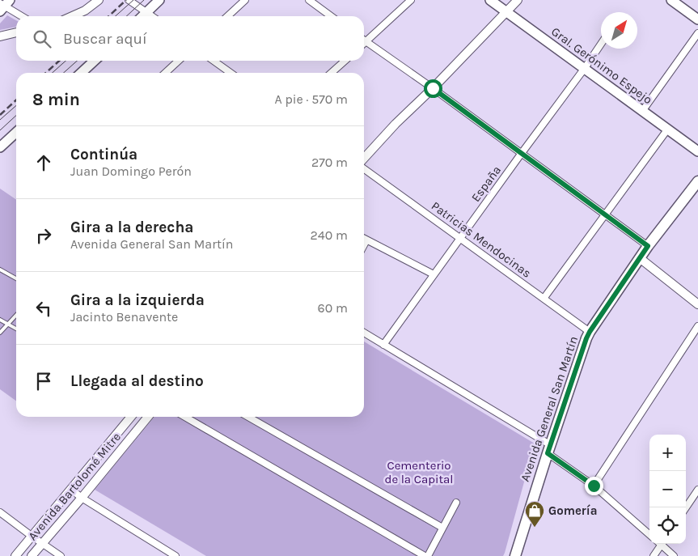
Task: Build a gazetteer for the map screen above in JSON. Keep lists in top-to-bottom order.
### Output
{
  "streets": {
    "main road": ["Gral. Gerónimo Espejo", "Avenida General San Martín"],
    "street": ["España", "Patricias Mendocinas", "Avenida Bartolomé Mitre"]
  },
  "crossings": [
    ["Gral. Gerónimo Espejo", "España"],
    ["España", "Patricias Mendocinas"],
    ["Patricias Mendocinas", "Avenida General San Martín"]
  ],
  "parks": ["Cementerio de la Capital"],
  "places": {
    "shop": ["Gomería"]
  },
  "north": "top right",
  "page": {
    "search": "Buscar aquí",
    "heading": ["8 min", "A pie · 570 m"],
    "list": [
      ["Continúa", "Juan Domingo Perón", "270 m"],
      ["Gira a la derecha", "Avenida General San Martín", "240 m"],
      ["Gira a la izquierda", "Jacinto Benavente", "60 m"],
      "Llegada al destino"
    ],
    "map_buttons": ["+", "−"]
  }
}
